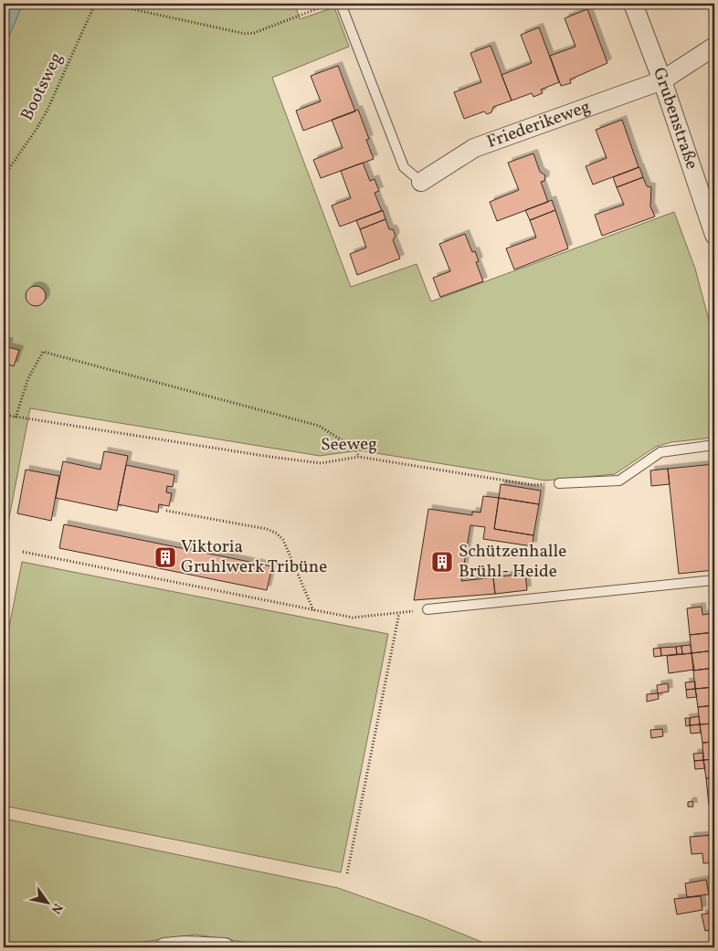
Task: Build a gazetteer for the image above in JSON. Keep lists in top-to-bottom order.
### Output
{
  "streets": {
    "street": ["Grubenstraße", "Friederikeweg"],
    "path": ["Bootsweg", "Seeweg"]
  },
  "crossings": [
    ["Grubenstraße", "Friederikeweg"]
  ],
  "places": {
    "building": ["Viktoria Gruhlwerk Tribüne", "Schützenhalle Brühl- Heide"]
  },
  "north": "bottom right"
}
